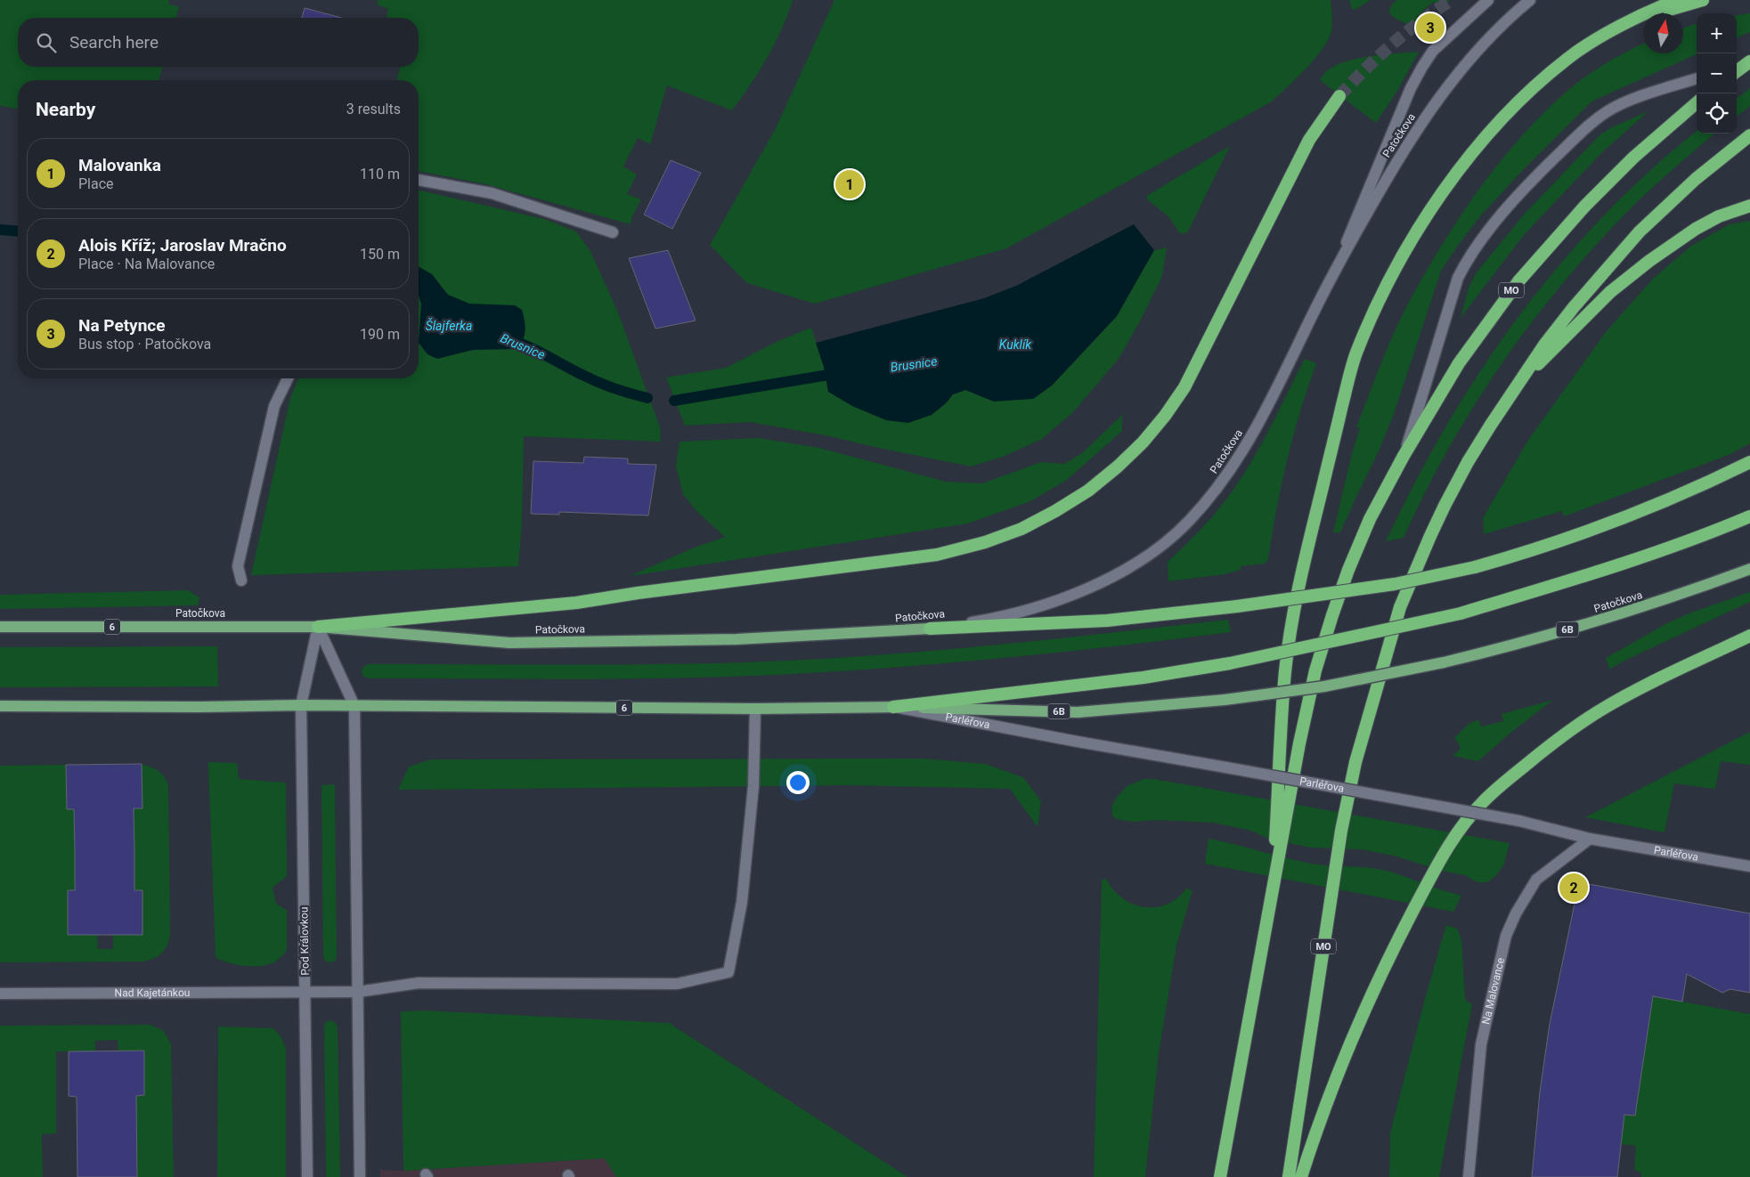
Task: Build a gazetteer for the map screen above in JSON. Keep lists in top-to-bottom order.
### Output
{
  "streets": {
    "highway": ["MO"],
    "main road": [
      "Patočkova",
      "6",
      "6B",
      "Parléřova",
      "Pod Královkou",
      "Na Malovance",
      "Nad Kajetánkou"
    ]
  },
  "crossings": [
    ["Patočkova", "Parléřova"],
    ["Patočkova", "Pod Královkou"],
    ["Patočkova", "Nad Kajetánkou"],
    ["Parléřova", "Na Malovance"],
    ["Pod Královkou", "Nad Kajetánkou"]
  ],
  "water": ["Šlajferka", "Kuklík", "Brusnice"],
  "north": "top",
  "page": {
    "pins": ["3", "1", "2"],
    "map_buttons": ["+", "−"],
    "search": "Search here",
    "heading": ["Nearby", "3 results"],
    "list": [
      {
        "mark": "1",
        "name": "Malovanka",
        "note": "Place",
        "value": "110 m"
      },
      {
        "mark": "2",
        "name": "Alois Kříž; Jaroslav Mračno",
        "note": "Place · Na Malovance",
        "value": "150 m"
      },
      {
        "mark": "3",
        "name": "Na Petynce",
        "note": "Bus stop · Patočkova",
        "value": "190 m"
      }
    ]
  }
}
